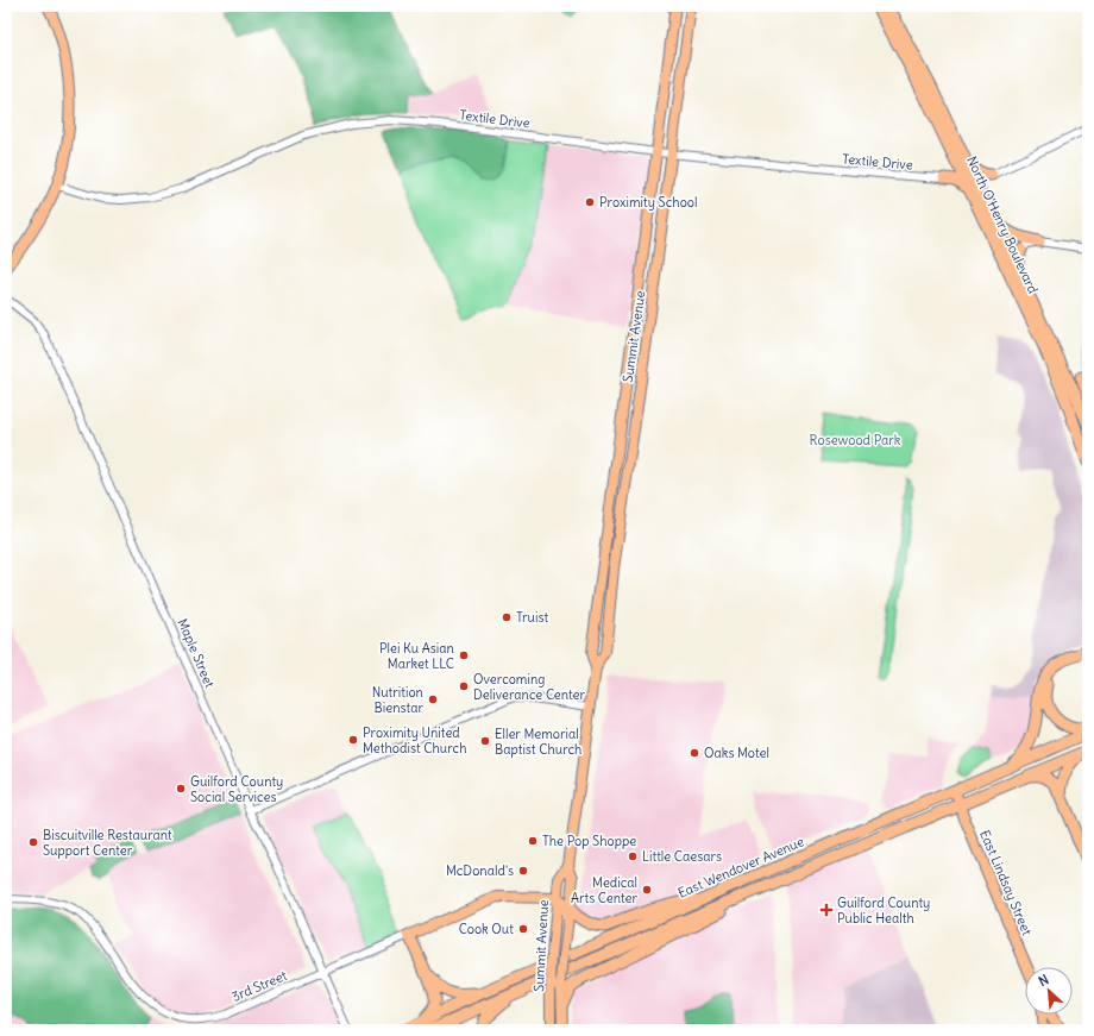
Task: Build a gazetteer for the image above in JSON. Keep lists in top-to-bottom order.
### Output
{
  "streets": {
    "highway": ["North O'Henry Boulevard", "East Wendover Avenue"],
    "main road": ["Summit Avenue", "East Lindsay Street", "3rd Street"],
    "street": ["Textile Drive", "Maple Street"]
  },
  "crossings": [
    ["Textile Drive", "Summit Avenue"],
    ["Summit Avenue", "3rd Street"],
    ["Maple Street", "3rd Street"],
    ["East Wendover Avenue", "East Lindsay Street"]
  ],
  "parks": ["Rosewood Park"],
  "places": {
    "other": [
      "Proximity School",
      "Truist",
      "Plei Ku Asian Market LLC",
      "Overcoming Deliverance Center",
      "Nutrition Bienstar",
      "Proximity United Methodist Church",
      "Eller Memorial Baptist Church",
      "Oaks Motel",
      "Guilford County Social Services",
      "The Pop Shoppe",
      "Biscuitville Restaurant Support Center",
      "Little Caesars",
      "McDonald's",
      "Medical Arts Center",
      "Cook Out"
    ],
    "health": ["Guilford County Public Health"]
  },
  "north": "top left"
}
